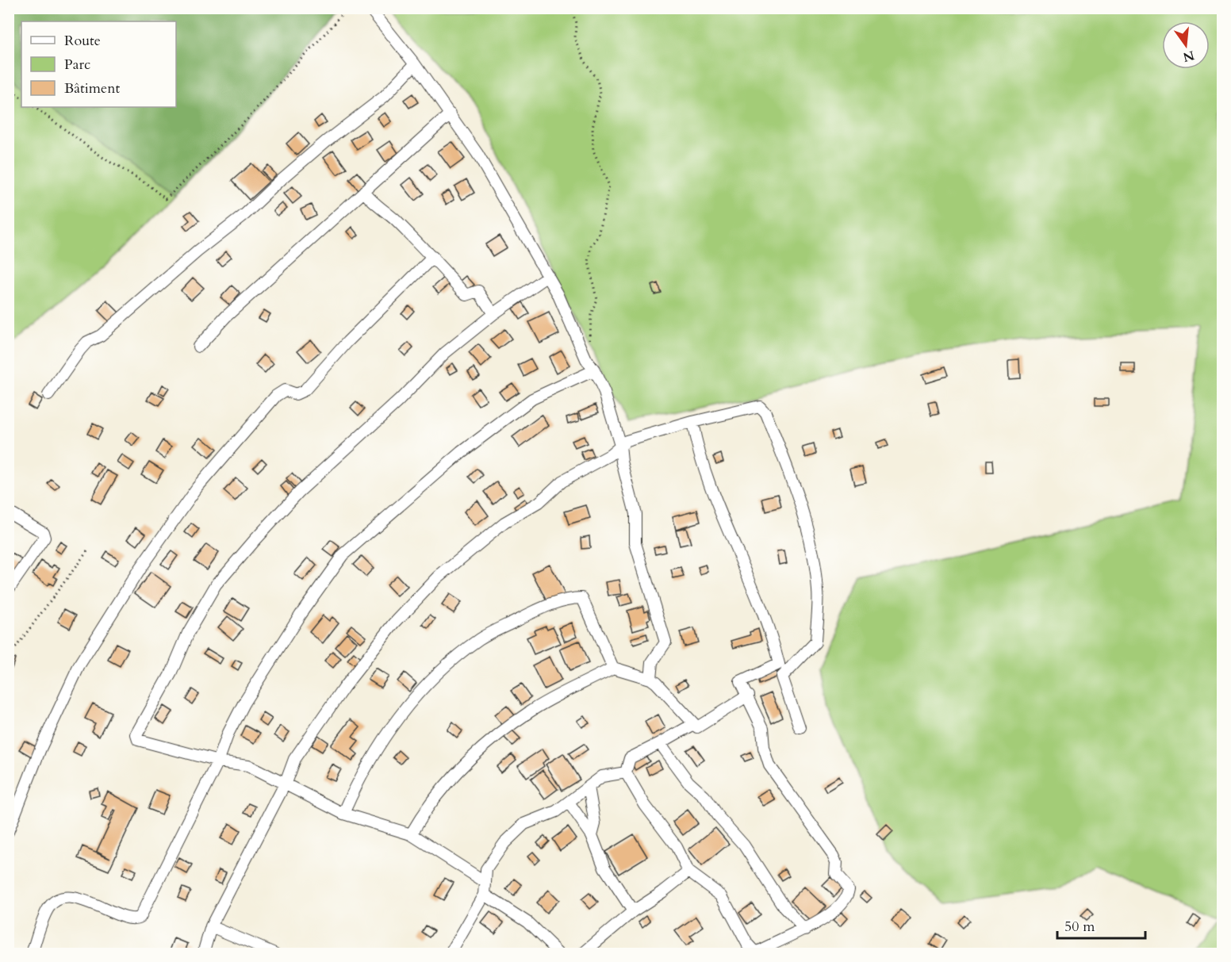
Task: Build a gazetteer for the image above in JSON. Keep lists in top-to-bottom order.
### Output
{
  "legend": ["Route", "Parc", "Bâtiment"],
  "scale_bar": "50 m",
  "north": "bottom"
}
